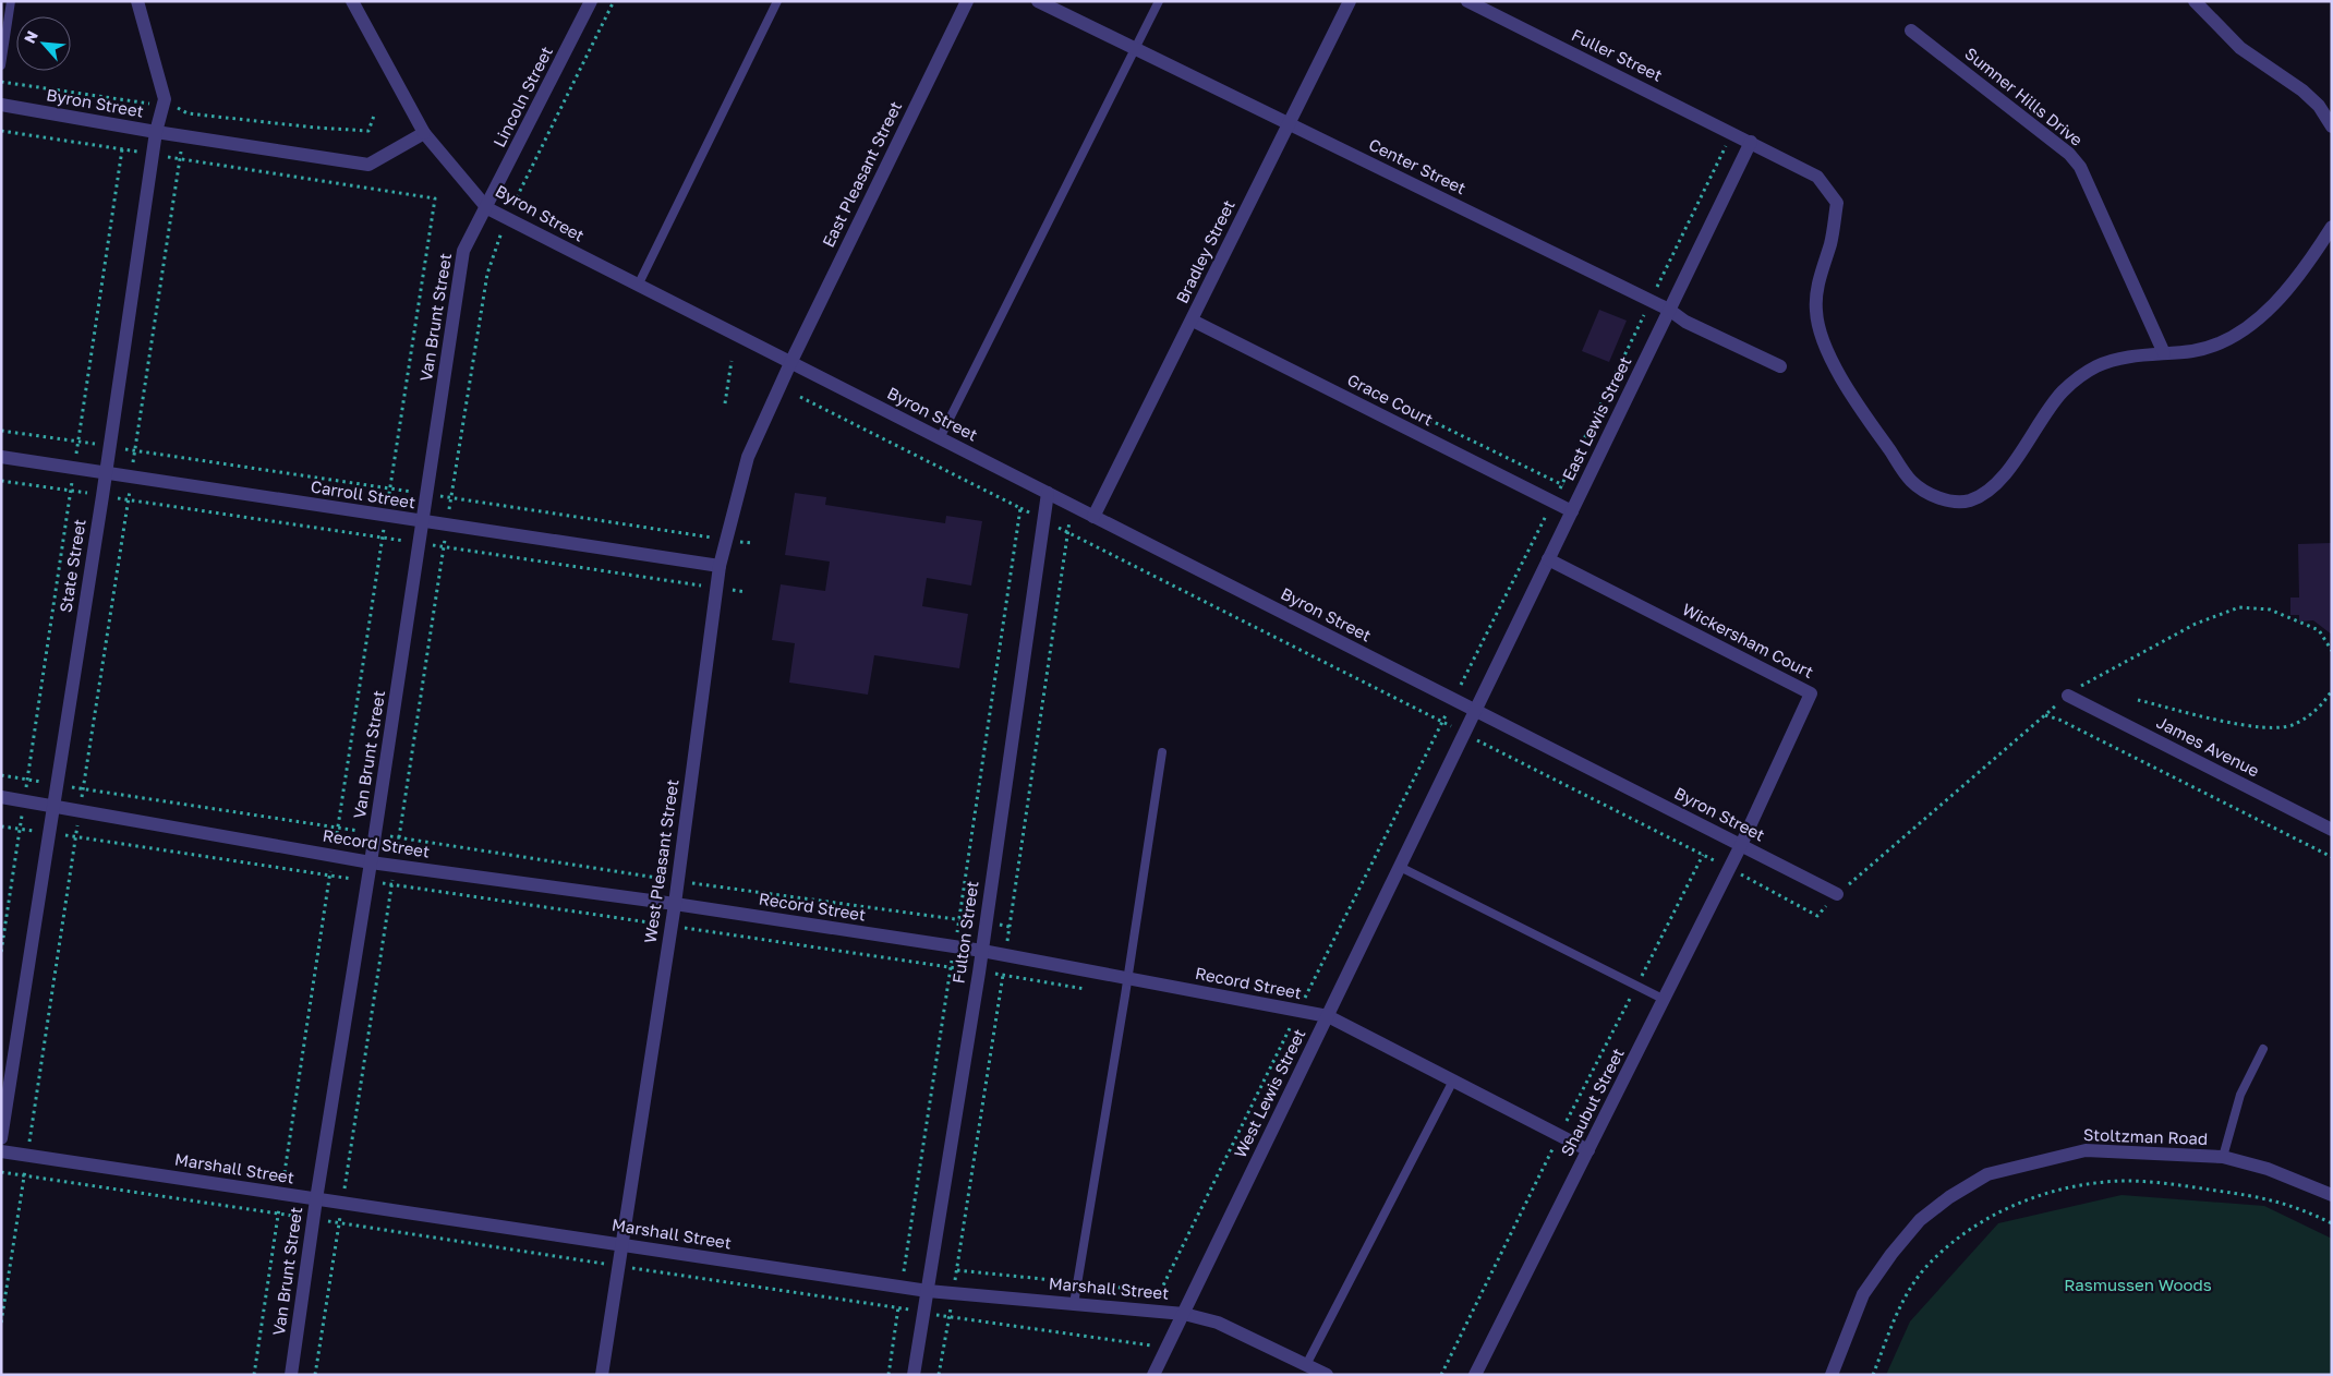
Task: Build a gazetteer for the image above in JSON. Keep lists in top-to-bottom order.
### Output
{
  "streets": {
    "street": [
      "Fuller Street",
      "Lincoln Street",
      "Sumner Hills Drive",
      "Byron Street",
      "Center Street",
      "East Pleasant Street",
      "Bradley Street",
      "Van Brunt Street",
      "Grace Court",
      "East Lewis Street",
      "Carroll Street",
      "State Street",
      "Wickersham Court",
      "James Avenue",
      "Record Street",
      "West Pleasant Street",
      "Fulton Street",
      "West Lewis Street",
      "Shaubut Street",
      "Stoltzman Road",
      "Marshall Street"
    ]
  },
  "crossings": [
    ["Fuller Street", "Sumner Hills Drive"],
    ["Fuller Street", "East Lewis Street"],
    ["Lincoln Street", "Byron Street"],
    ["Lincoln Street", "Van Brunt Street"],
    ["Byron Street", "East Pleasant Street"],
    ["Byron Street", "Bradley Street"],
    ["Byron Street", "Van Brunt Street"],
    ["Byron Street", "East Lewis Street"],
    ["Byron Street", "State Street"],
    ["Byron Street", "Wickersham Court"],
    ["Byron Street", "West Pleasant Street"],
    ["Byron Street", "Fulton Street"],
    ["Byron Street", "West Lewis Street"],
    ["Byron Street", "Shaubut Street"],
    ["Center Street", "Bradley Street"],
    ["Center Street", "East Lewis Street"],
    ["East Pleasant Street", "West Pleasant Street"],
    ["Bradley Street", "Grace Court"],
    ["Van Brunt Street", "Carroll Street"],
    ["Van Brunt Street", "Record Street"],
    ["Van Brunt Street", "Marshall Street"],
    ["Grace Court", "East Lewis Street"],
    ["East Lewis Street", "Wickersham Court"],
    ["East Lewis Street", "West Lewis Street"],
    ["Carroll Street", "State Street"],
    ["Carroll Street", "West Pleasant Street"],
    ["State Street", "Record Street"],
    ["Wickersham Court", "Shaubut Street"],
    ["Record Street", "West Pleasant Street"],
    ["Record Street", "Fulton Street"],
    ["Record Street", "West Lewis Street"],
    ["Record Street", "Shaubut Street"],
    ["West Pleasant Street", "Marshall Street"],
    ["Fulton Street", "Marshall Street"],
    ["West Lewis Street", "Marshall Street"]
  ],
  "parks": ["Rasmussen Woods"],
  "north": "top left"
}
